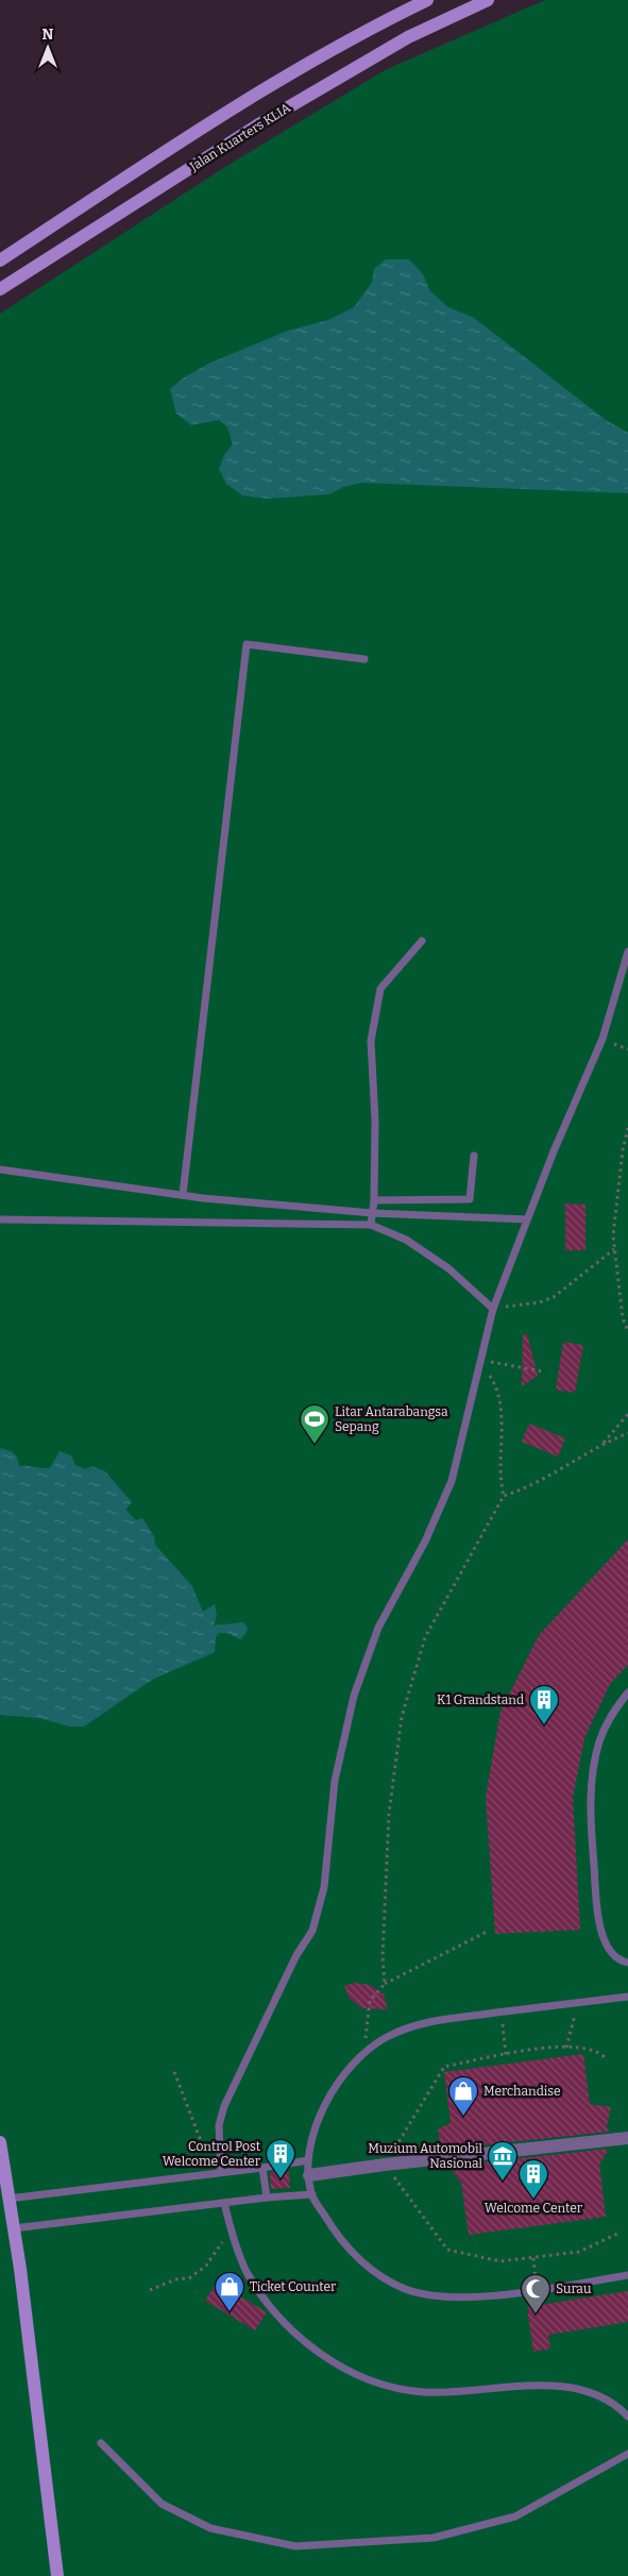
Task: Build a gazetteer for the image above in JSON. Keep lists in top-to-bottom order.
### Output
{
  "streets": {
    "main road": ["Jalan Kuarters KLIA"]
  },
  "places": {
    "sports": ["Litar Antarabangsa Sepang"],
    "building": ["K1 Grandstand", "Control Post Welcome Center", "Welcome Center"],
    "shop": ["Merchandise", "Ticket Counter"],
    "museum": ["Muzium Automobil Nasional"],
    "mosque": ["Surau"]
  },
  "north": "top"
}
